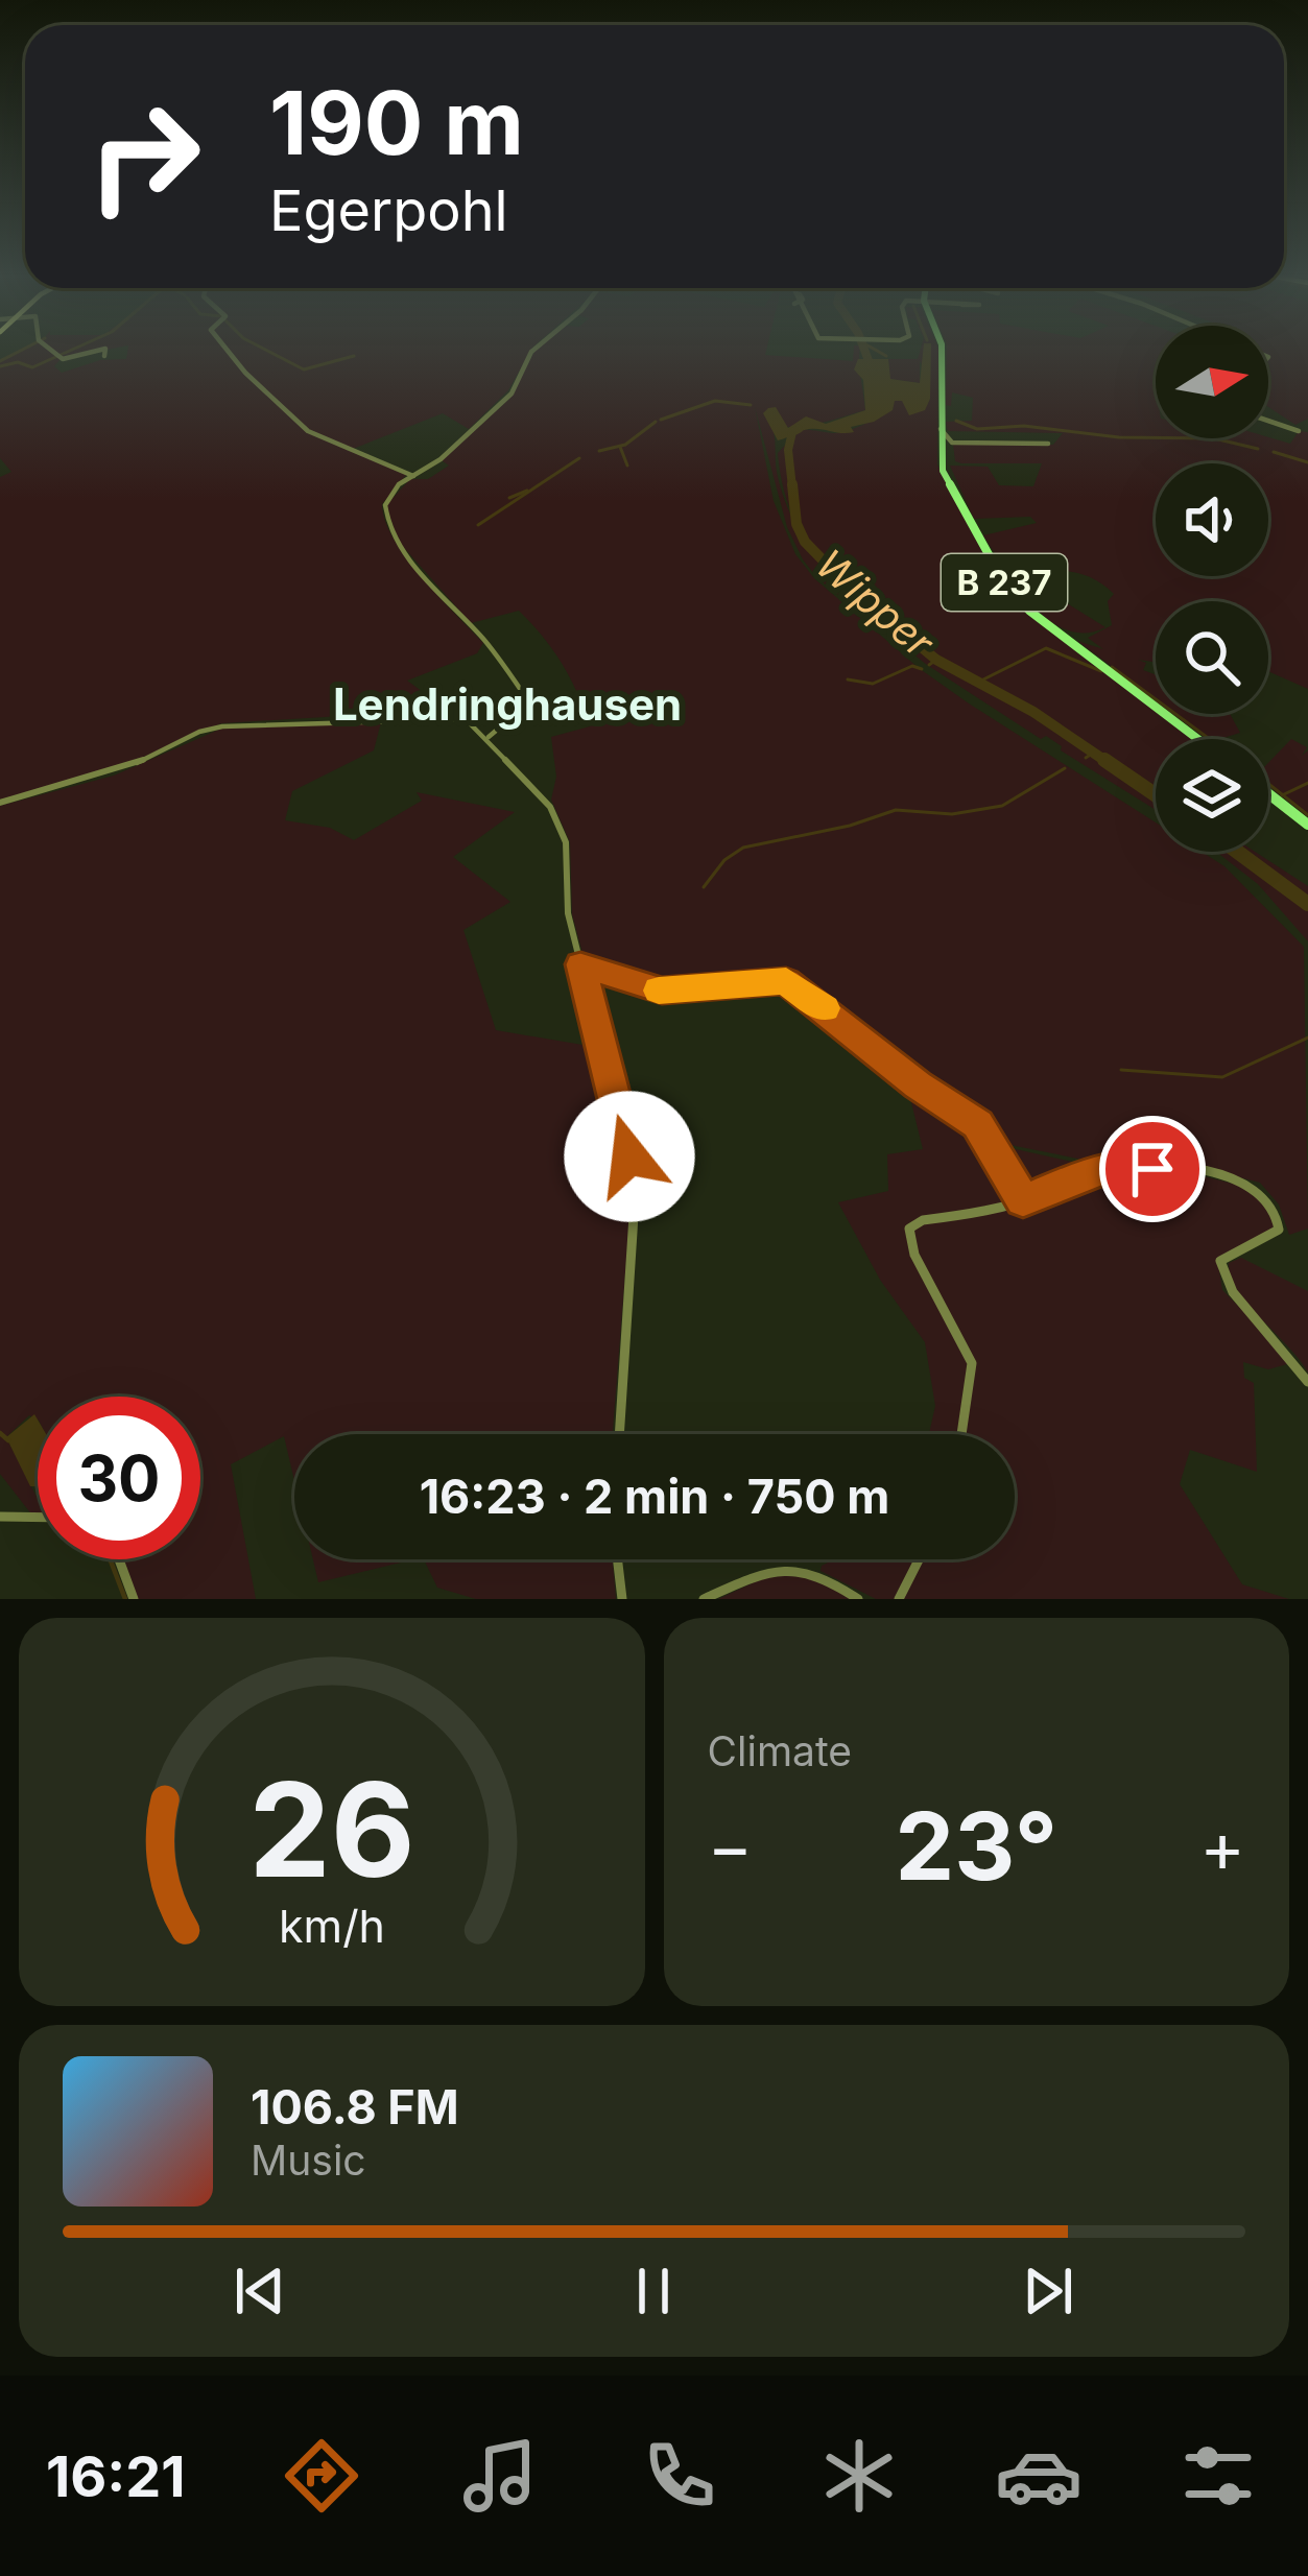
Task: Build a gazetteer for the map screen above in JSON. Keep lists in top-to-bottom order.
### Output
{
  "streets": {
    "main road": ["B 237"]
  },
  "districts": ["Lendringhausen"],
  "water": ["Wipper"],
  "north": "right",
  "page": {
    "turn": ["190 m", "Egerpohl"],
    "limit": "30",
    "trip": "16:23 · 2 min · 750 m",
    "tile": "Climate",
    "heat": ["−", "23°", "+"],
    "song": ["106.8 FM", "Music"],
    "tabs": "16:21",
    "gauge": ["26", "km/h"]
  }
}
